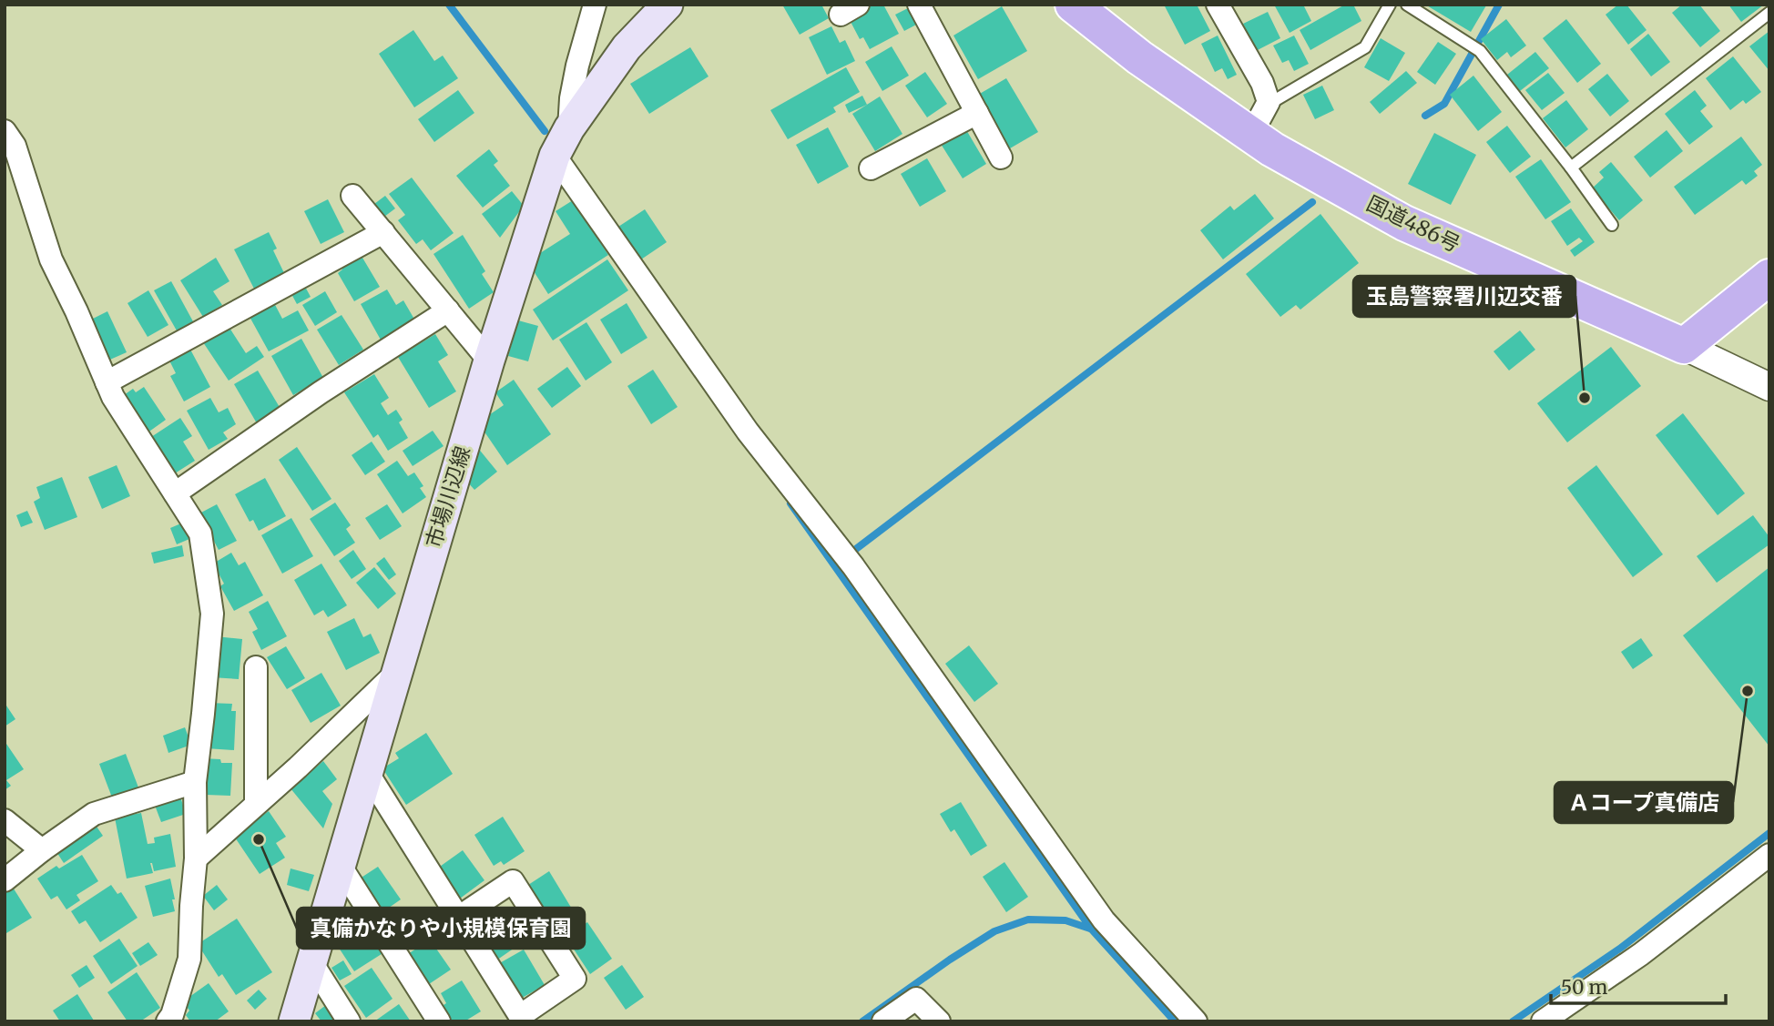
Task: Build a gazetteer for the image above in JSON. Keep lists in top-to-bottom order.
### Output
{
  "streets": {
    "highway": ["国道486号"],
    "main road": ["市場川辺線"]
  },
  "places": ["玉島警察署川辺交番", "Ａコープ真備店", "真備かなりや小規模保育園"],
  "scale_bar": "50 m"
}
